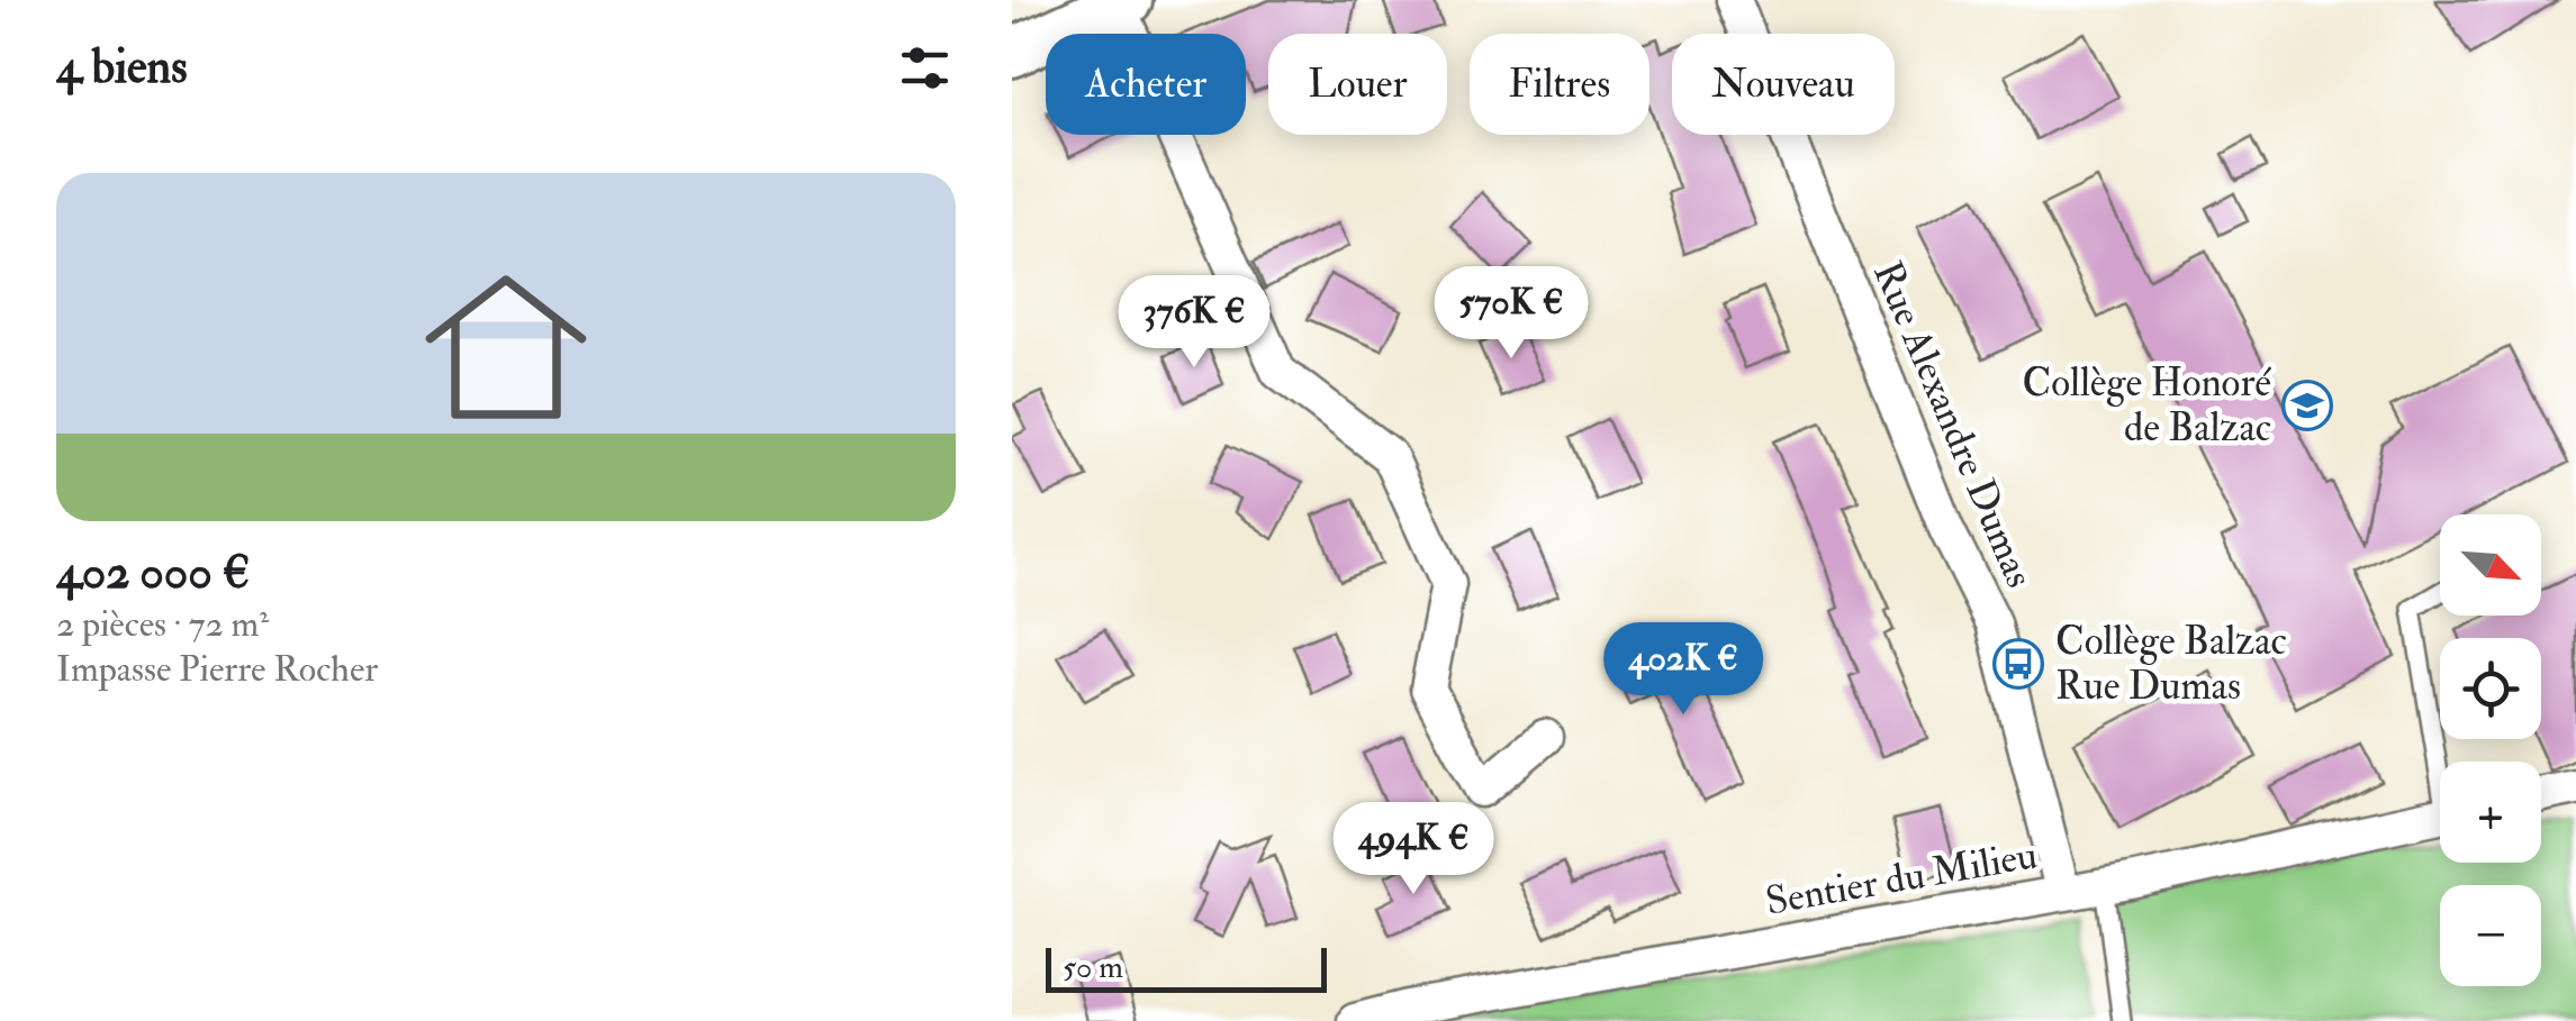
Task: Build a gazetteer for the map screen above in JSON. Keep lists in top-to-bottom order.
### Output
{
  "streets": {
    "street": ["Rue Alexandre Dumas", "Sentier du Milieu"]
  },
  "crossings": [
    ["Rue Alexandre Dumas", "Sentier du Milieu"]
  ],
  "places": {
    "school or university": ["Collège Honoré de Balzac"],
    "bus stop": ["Collège Balzac Rue Dumas"]
  },
  "scale_bar": "50 m",
  "north": "bottom right",
  "page": {
    "heading": "4 biens",
    "chip": [
      "Acheter",
      "Louer",
      "Filtres",
      "Nouveau"
    ],
    "list": [
      {
        "name": "402 000 €",
        "note": "2 pièces · 72 m² · Impasse Pierre Rocher"
      }
    ],
    "price": [
      "570K €",
      "376K €",
      "402K €",
      "494K €"
    ],
    "map_buttons": ["+", "−"],
    "scale": "50 m"
  }
}
